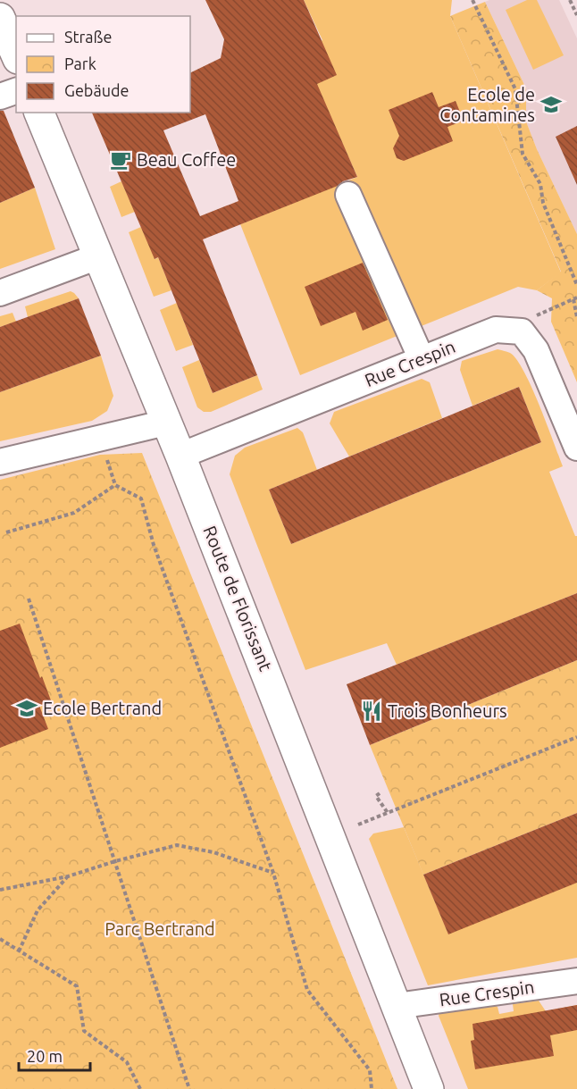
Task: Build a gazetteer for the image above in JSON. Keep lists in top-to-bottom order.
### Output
{
  "streets": {
    "main road": ["Route de Florissant"],
    "street": ["Rue Crespin"]
  },
  "crossings": [
    ["Rue Crespin", "Route de Florissant"]
  ],
  "parks": ["Parc Bertrand"],
  "places": {
    "school or university": ["Ecole de Contamines", "Ecole Bertrand"],
    "cafe": ["Beau Coffee"],
    "restaurant": ["Trois Bonheurs"]
  },
  "legend": ["Straße", "Park", "Gebäude"],
  "scale_bar": "20 m"
}
